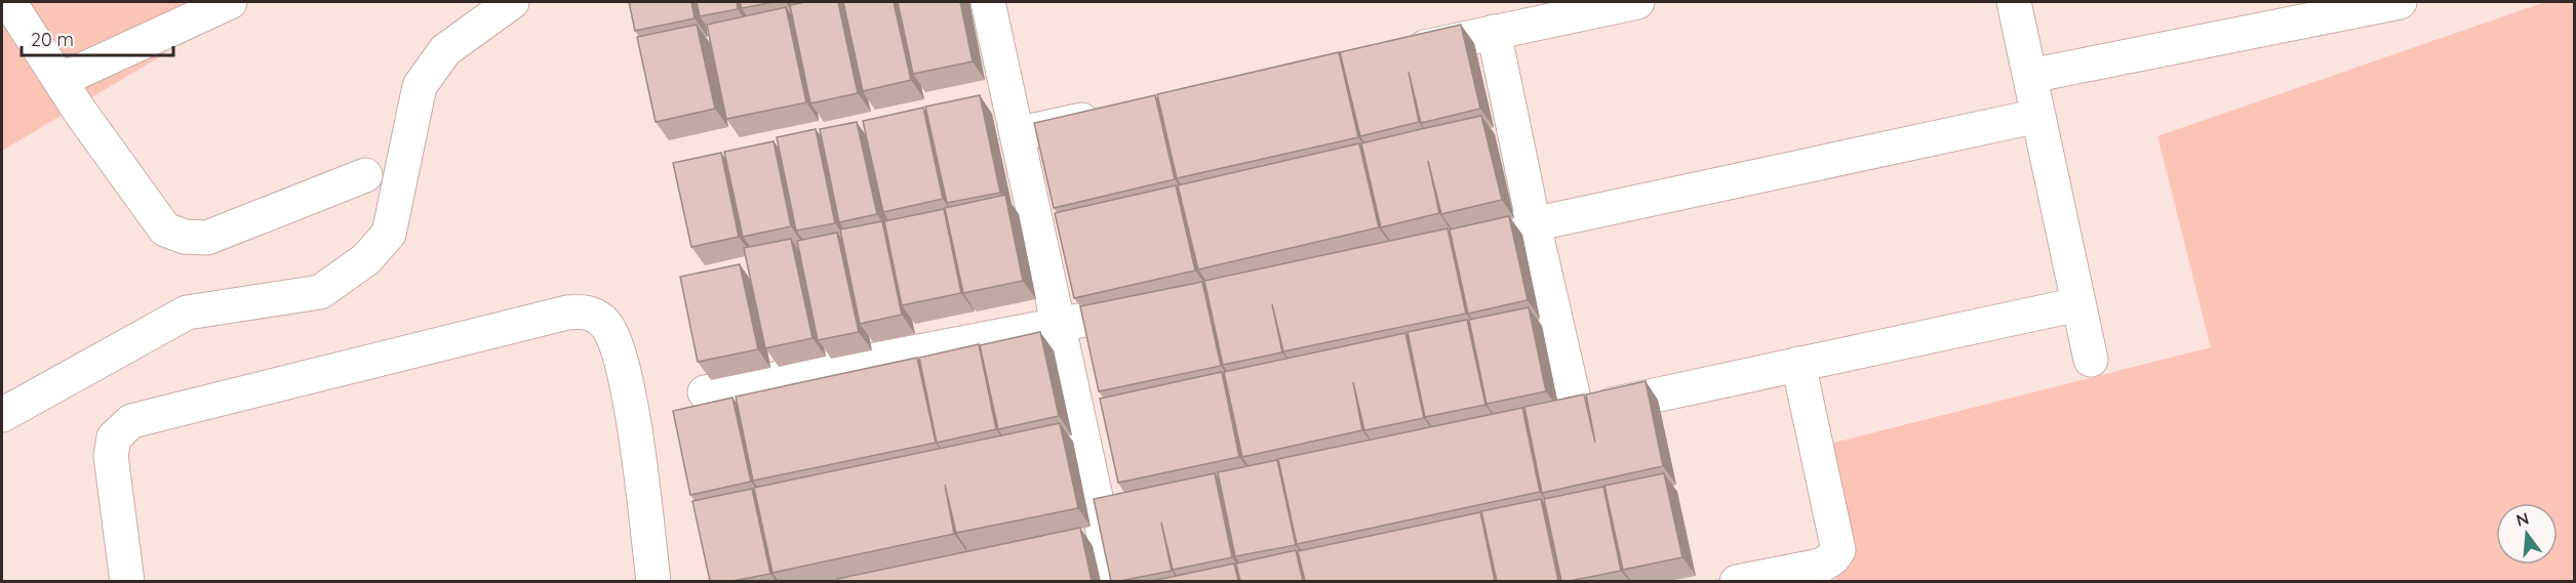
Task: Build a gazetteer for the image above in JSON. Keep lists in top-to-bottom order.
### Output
{
  "scale_bar": "20 m",
  "north": "top"
}
